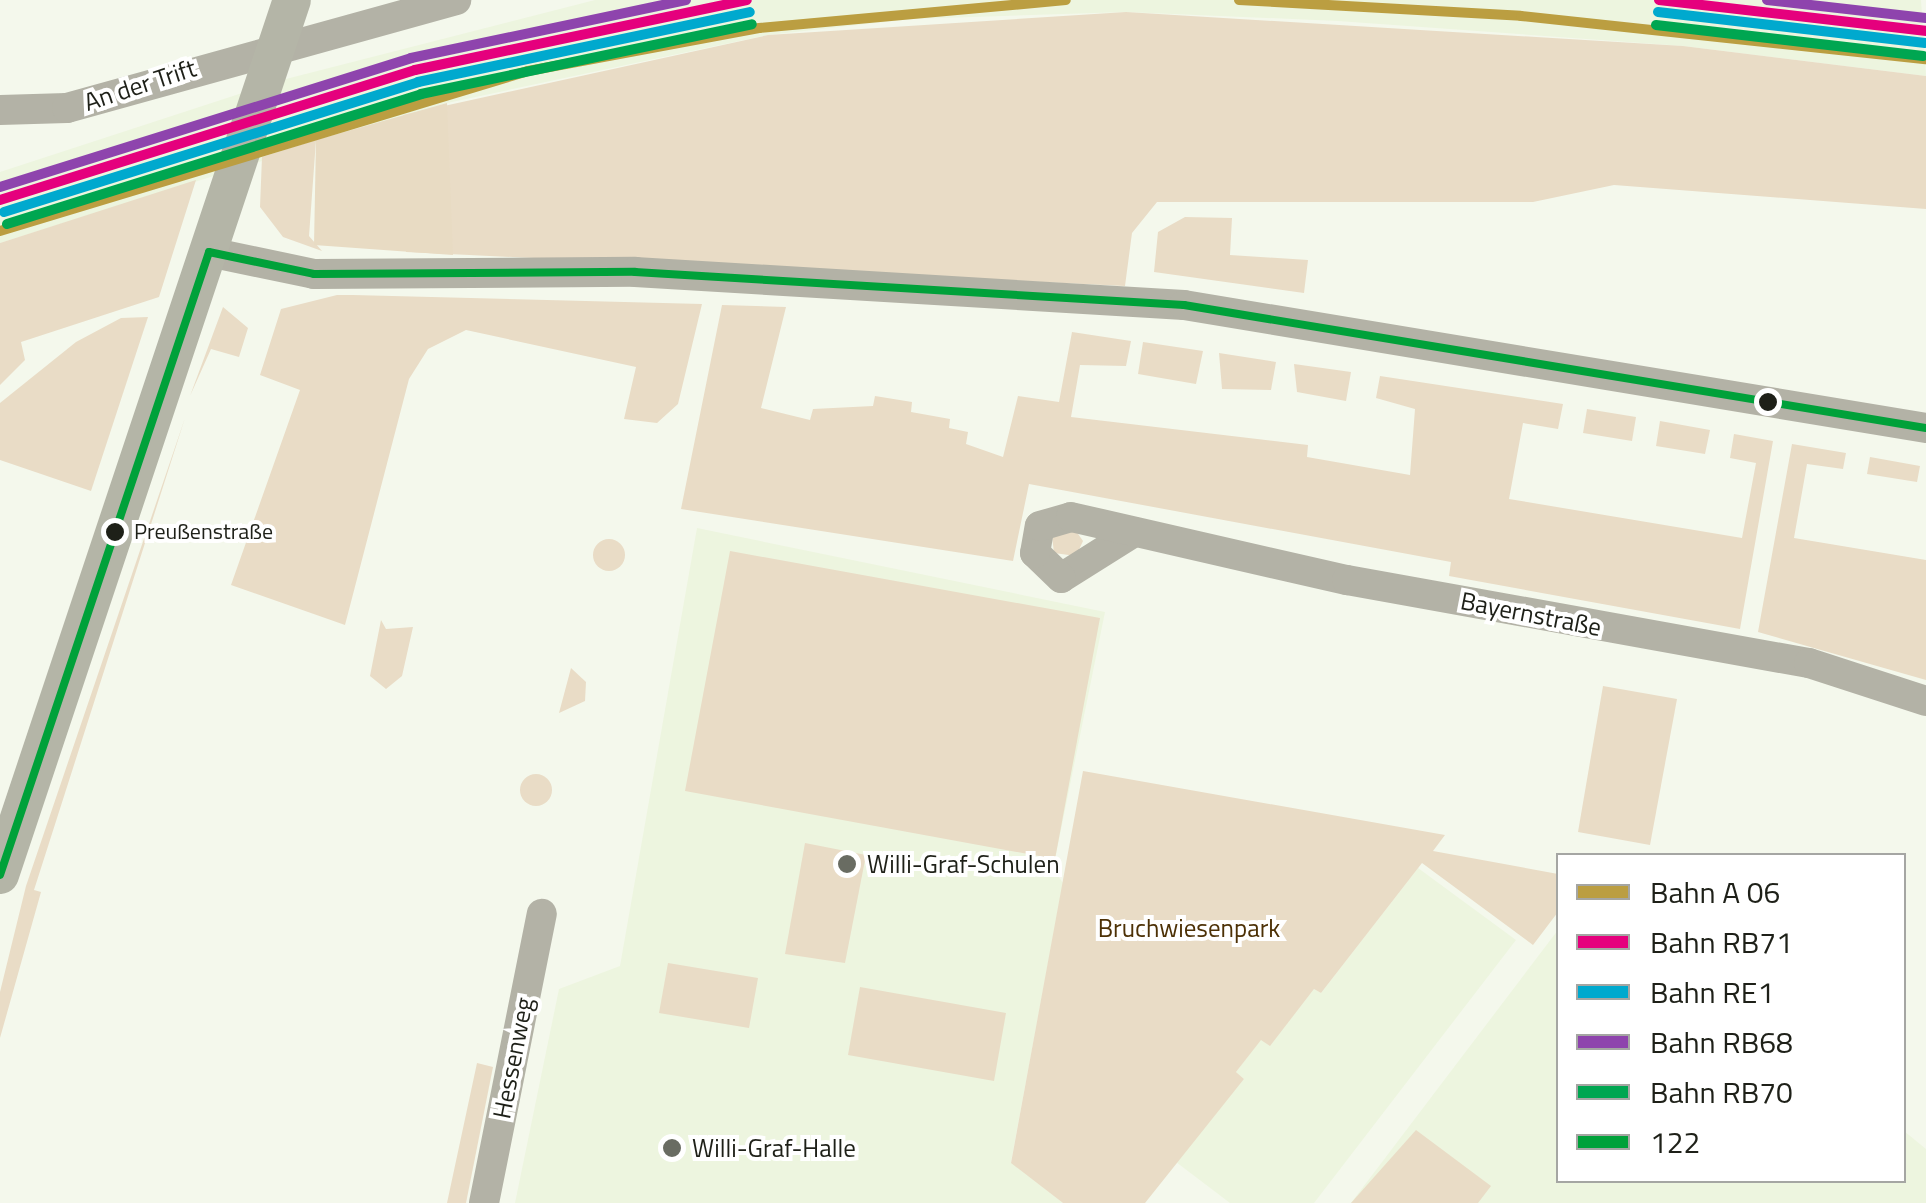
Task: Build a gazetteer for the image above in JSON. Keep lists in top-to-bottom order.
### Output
{
  "streets": {
    "street": ["An der Trift", "Bayernstraße", "Hessenweg"]
  },
  "parks": ["Bruchwiesenpark"],
  "places": ["Preußenstraße", "Willi-Graf-Schulen", "Willi-Graf-Halle"],
  "lines": [
    "rail line RB71",
    "rail line RB68",
    "rail line RE1",
    "rail line RB70",
    "transit line 122"
  ],
  "legend": [
    "Bahn A 06",
    "Bahn RB71",
    "Bahn RE1",
    "Bahn RB68",
    "Bahn RB70",
    "122"
  ]
}
